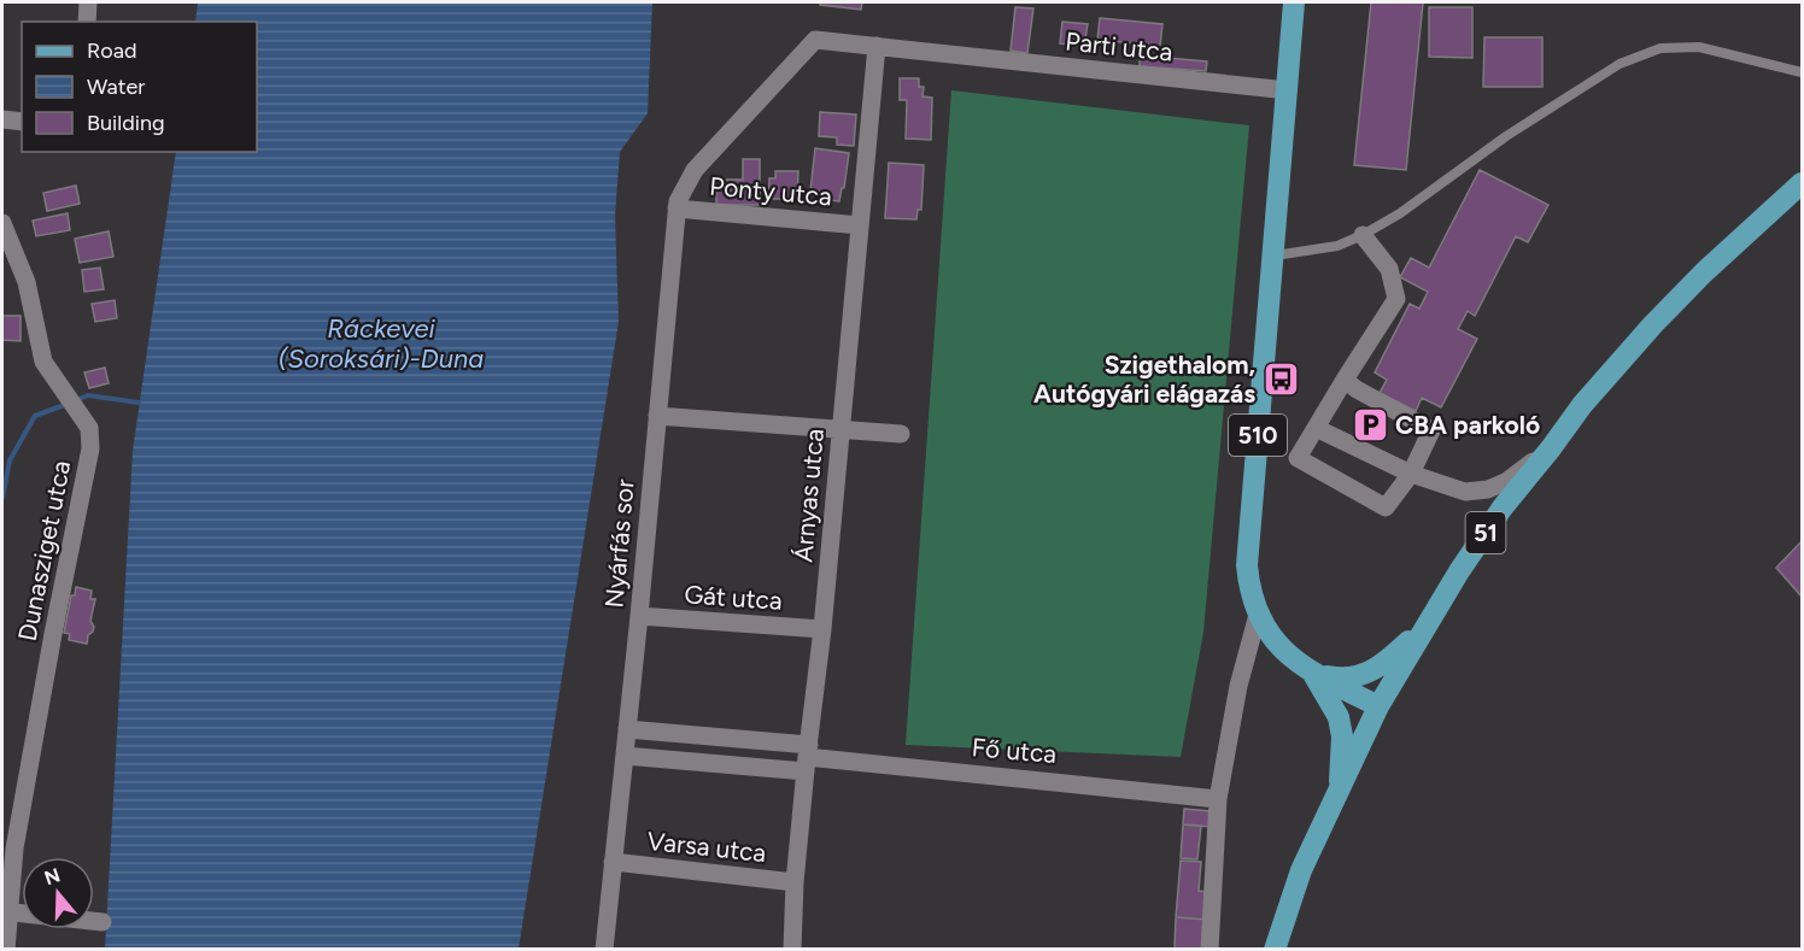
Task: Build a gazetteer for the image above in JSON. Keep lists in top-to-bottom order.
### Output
{
  "streets": {
    "main road": ["510", "51"],
    "street": [
      "Parti utca",
      "Ponty utca",
      "Árnyas utca",
      "Nyárfás sor",
      "Dunasziget utca",
      "Gát utca",
      "Fő utca",
      "Varsa utca"
    ]
  },
  "crossings": [
    ["Parti utca", "510"],
    ["Parti utca", "Árnyas utca"],
    ["Parti utca", "Nyárfás sor"],
    ["Ponty utca", "Árnyas utca"],
    ["Ponty utca", "Nyárfás sor"],
    ["510", "51"],
    ["Árnyas utca", "Nyárfás sor"],
    ["Árnyas utca", "Gát utca"],
    ["Árnyas utca", "Fő utca"],
    ["Árnyas utca", "Varsa utca"],
    ["Nyárfás sor", "Gát utca"],
    ["Nyárfás sor", "Fő utca"],
    ["Nyárfás sor", "Varsa utca"]
  ],
  "water": ["Ráckevei (Soroksári)-Duna"],
  "places": {
    "bus stop": ["Szigethalom, Autógyári elágazás"],
    "parking": ["CBA parkoló"]
  },
  "legend": ["Road", "Water", "Building"],
  "north": "top"
}
